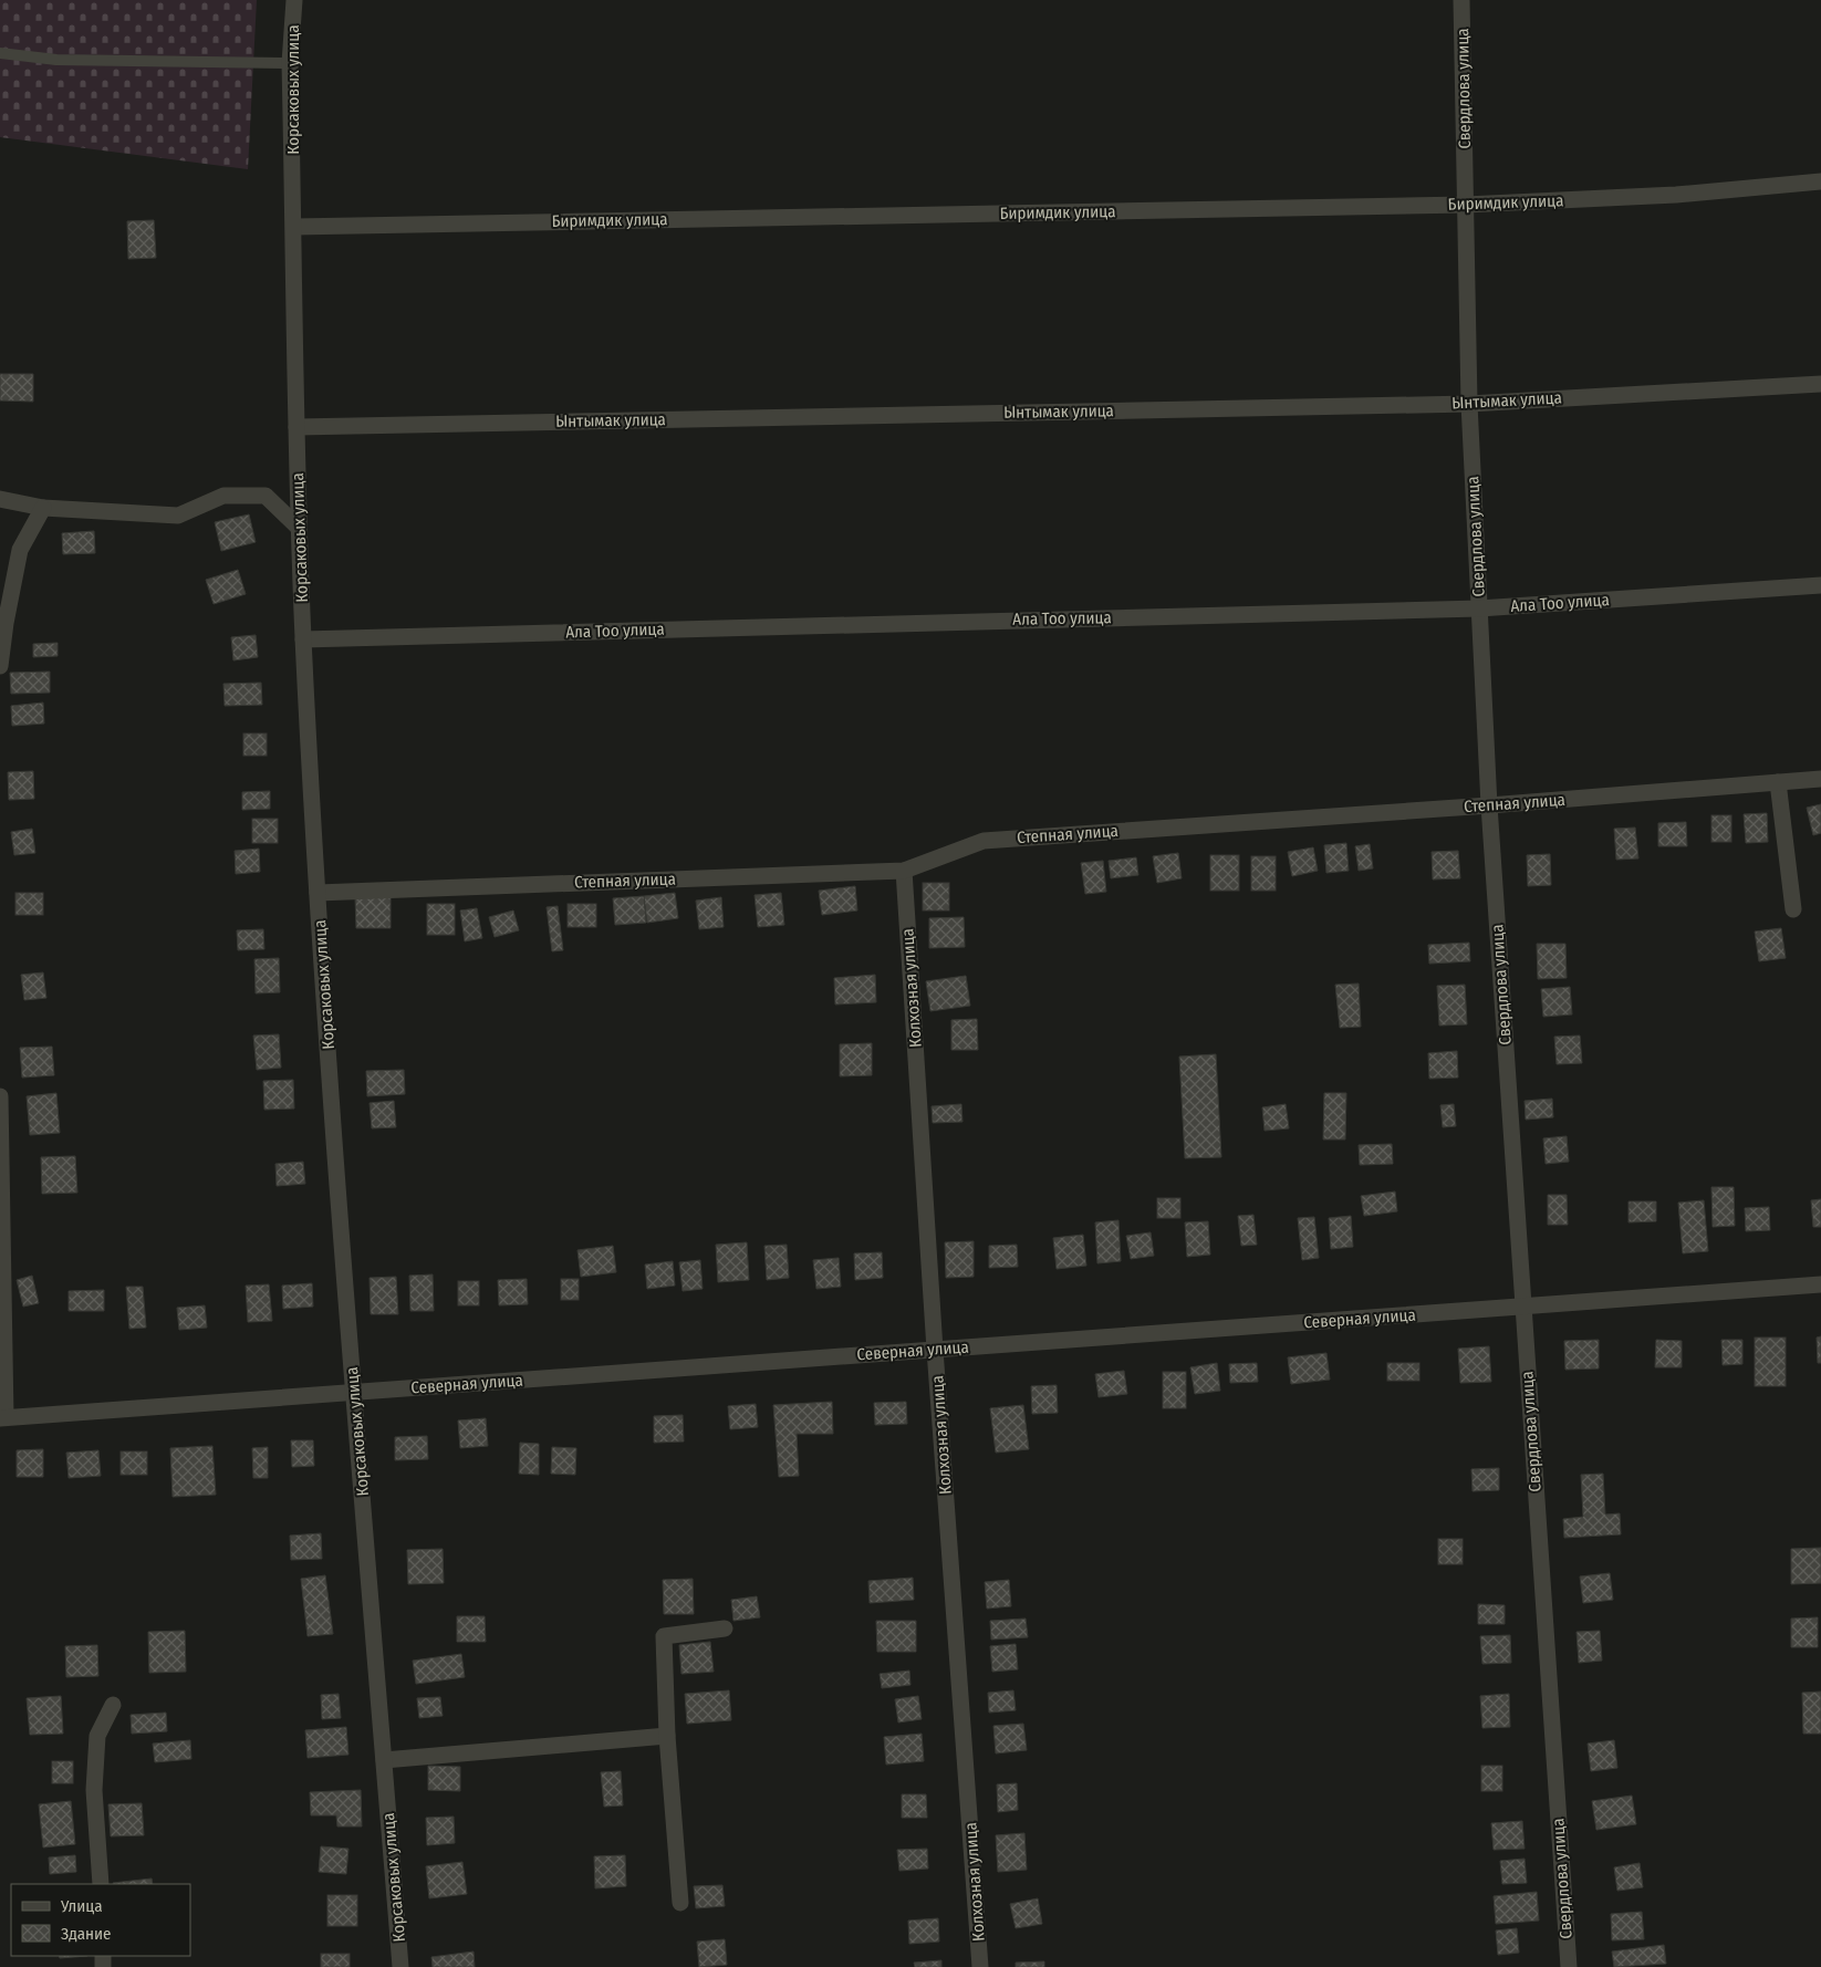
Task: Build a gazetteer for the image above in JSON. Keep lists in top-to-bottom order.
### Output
{
  "streets": {
    "street": [
      "Свердлова улица",
      "Корсаковых улица",
      "Биримдик улица",
      "Ынтымак улица",
      "Ала Тоо улица",
      "Степная улица",
      "Колхозная улица",
      "Северная улица"
    ]
  },
  "crossings": [
    ["Свердлова улица", "Биримдик улица"],
    ["Свердлова улица", "Ынтымак улица"],
    ["Свердлова улица", "Ала Тоо улица"],
    ["Свердлова улица", "Степная улица"],
    ["Свердлова улица", "Северная улица"],
    ["Корсаковых улица", "Биримдик улица"],
    ["Корсаковых улица", "Ынтымак улица"],
    ["Корсаковых улица", "Ала Тоо улица"],
    ["Корсаковых улица", "Степная улица"],
    ["Корсаковых улица", "Северная улица"],
    ["Степная улица", "Колхозная улица"],
    ["Колхозная улица", "Северная улица"]
  ],
  "legend": ["Улица", "Здание"]
}
